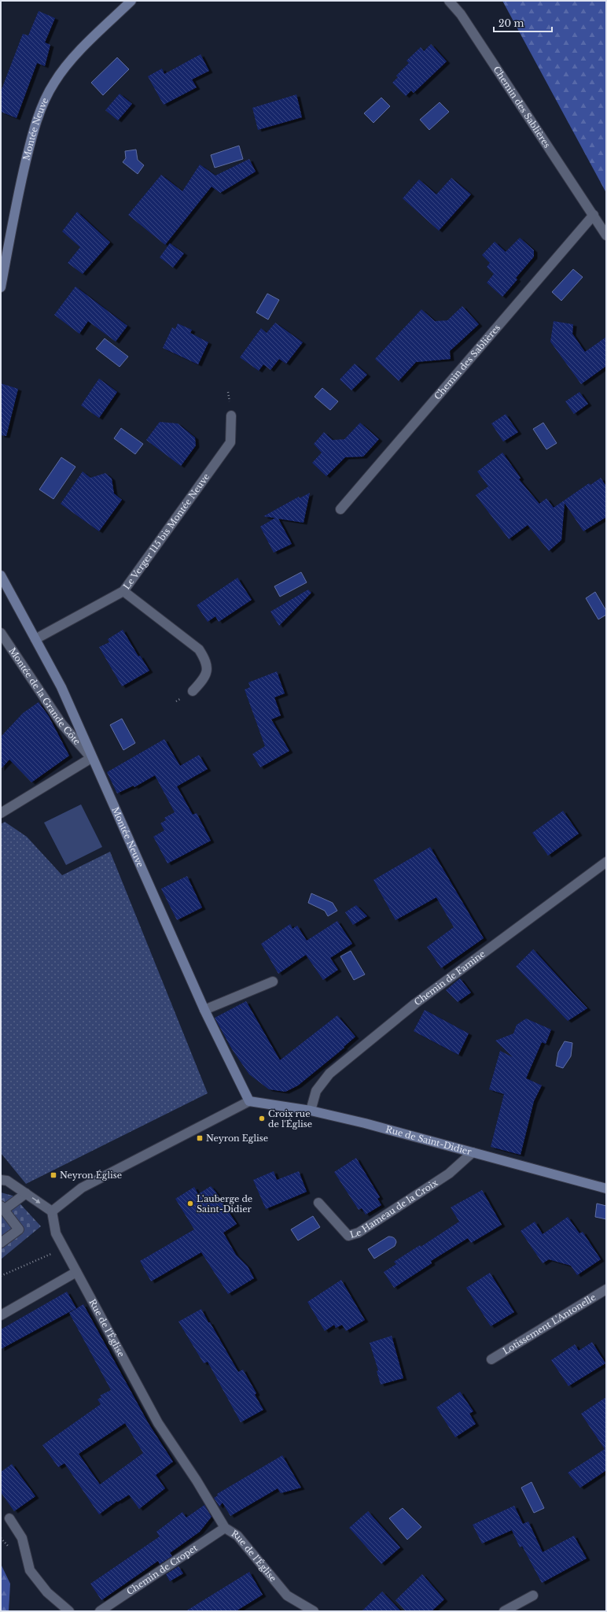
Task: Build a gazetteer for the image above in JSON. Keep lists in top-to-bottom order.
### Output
{
  "streets": {
    "street": [
      "Chemin des Sablières",
      "Montée Neuve",
      "Le Verger 115 bis Montée Neuve",
      "Montée de la Grande Côte",
      "Chemin de Famine",
      "Rue de Saint-Didier",
      "Le Hameau de la Croix",
      "Lotissement L'Antonelle",
      "Rue de l'Église",
      "Chemin de Cropet"
    ]
  },
  "crossings": [
    ["Montée Neuve", "Le Verger 115 bis Montée Neuve"],
    ["Montée Neuve", "Montée de la Grande Côte"],
    ["Montée Neuve", "Rue de Saint-Didier"],
    ["Chemin de Famine", "Rue de Saint-Didier"],
    ["Rue de Saint-Didier", "Le Hameau de la Croix"],
    ["Rue de l'Église", "Chemin de Cropet"]
  ],
  "places": {
    "other": ["Croix rue de l'Église", "L'auberge de Saint-Didier"],
    "transit": ["Neyron Eglise", "Neyron Église"]
  },
  "scale_bar": "20 m"
}
